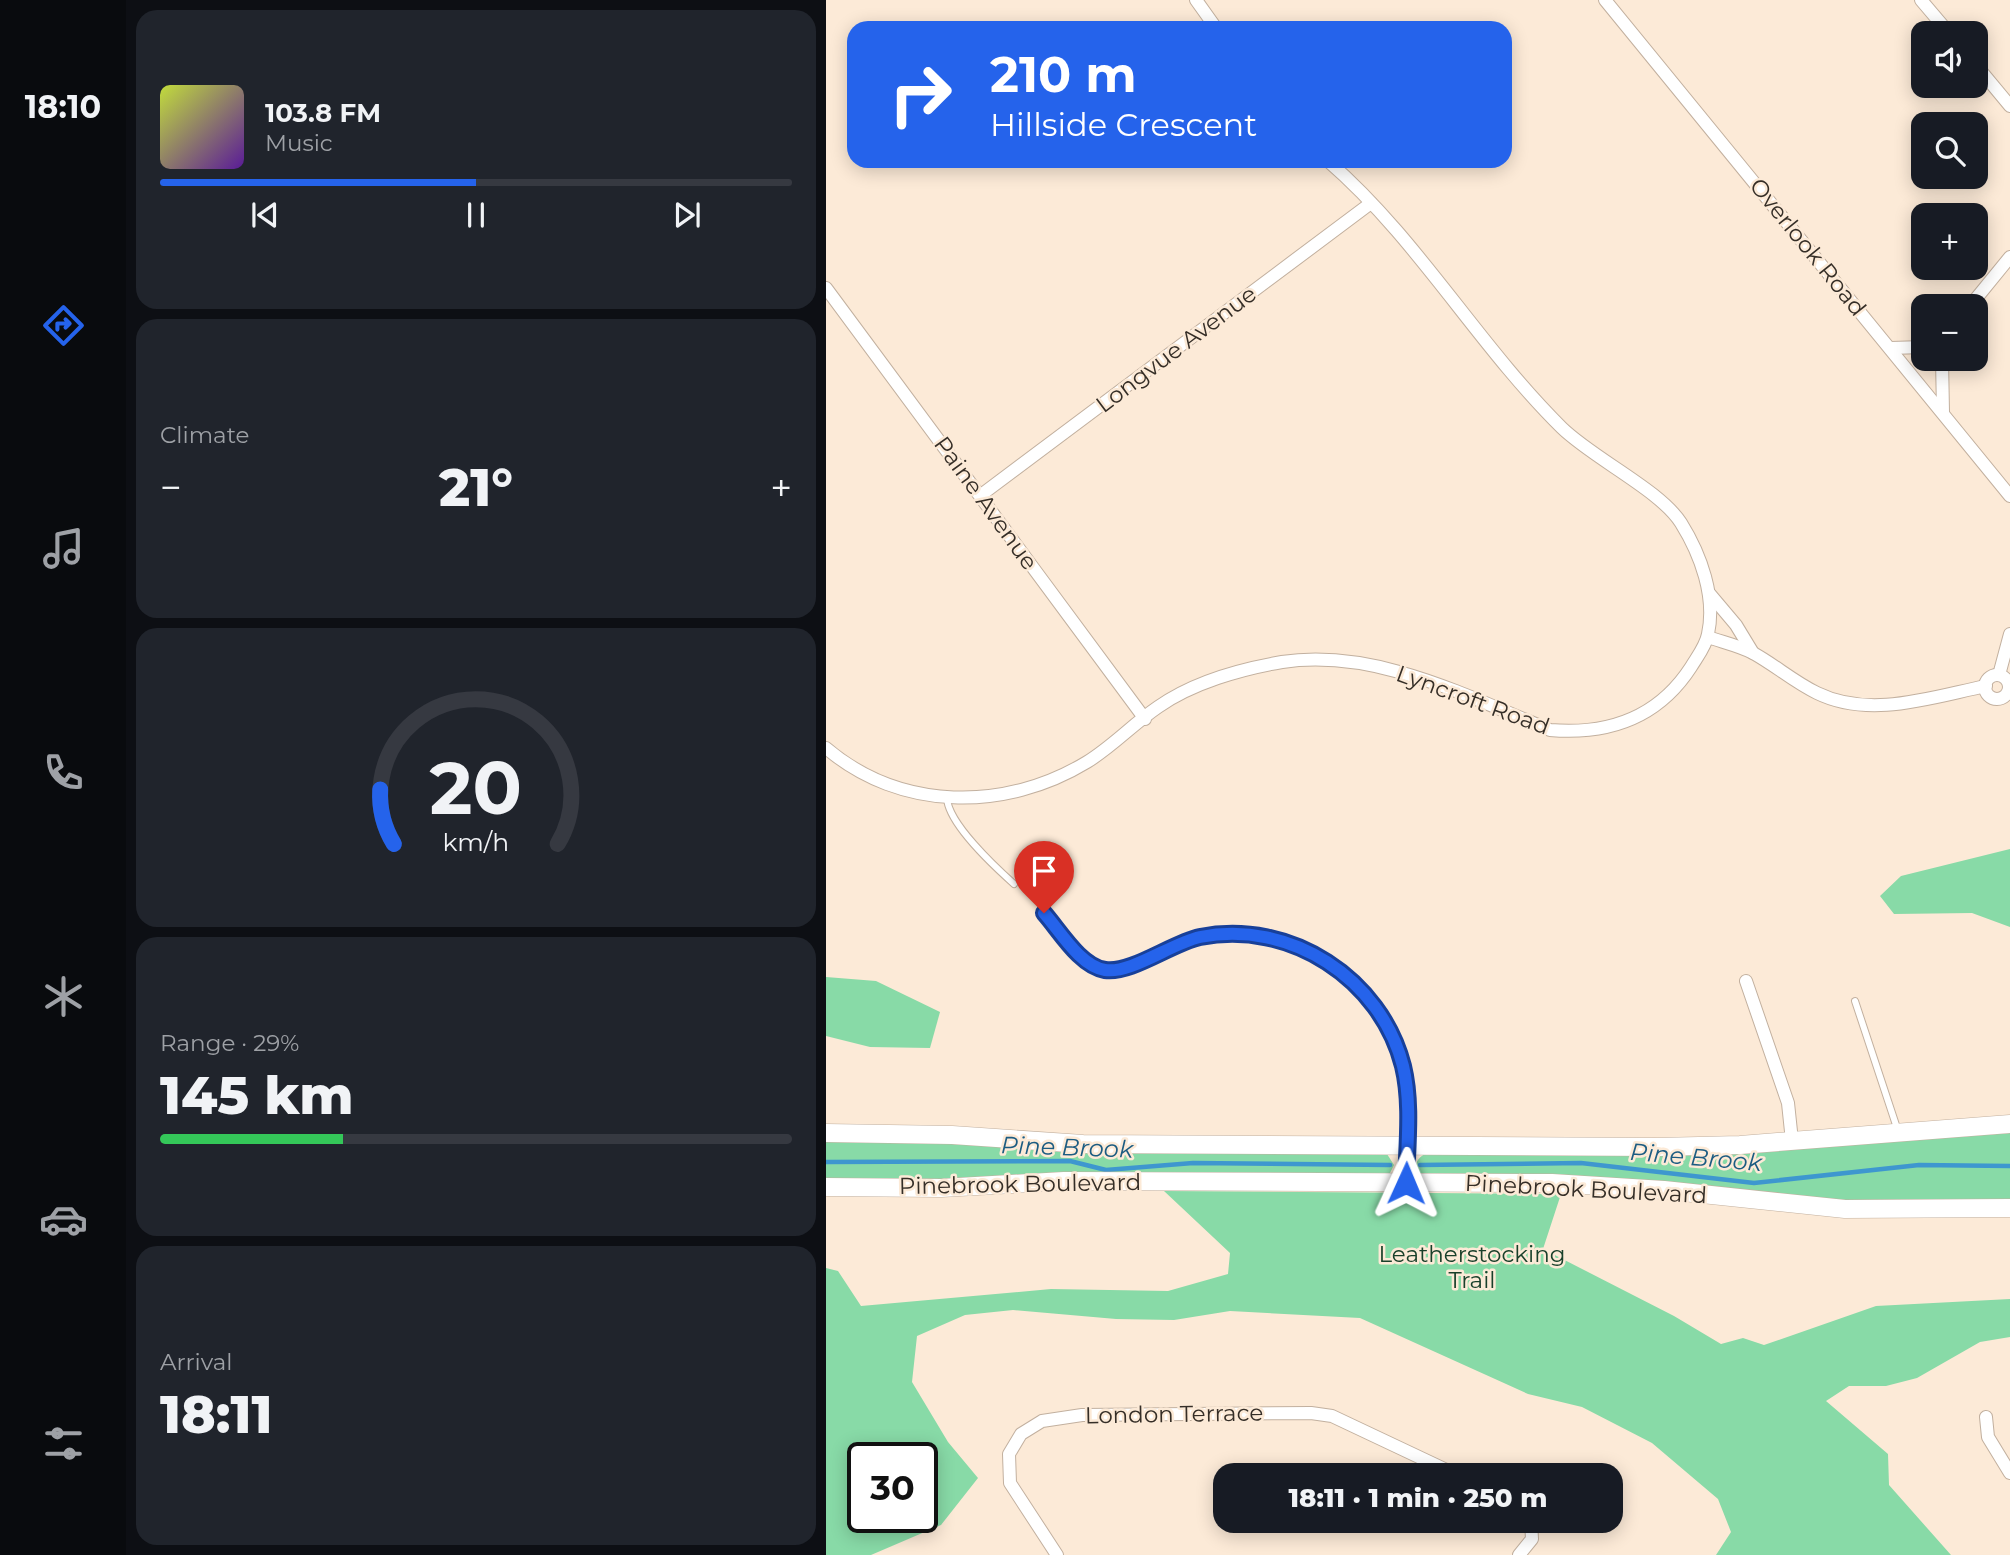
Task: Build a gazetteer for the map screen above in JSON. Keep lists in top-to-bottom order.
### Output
{
  "streets": {
    "street": [
      "Overlook Road",
      "Longvue Avenue",
      "Paine Avenue",
      "Lyncroft Road",
      "Pinebrook Boulevard",
      "London Terrace"
    ]
  },
  "crossings": [
    ["Longvue Avenue", "Paine Avenue"],
    ["Paine Avenue", "Lyncroft Road"]
  ],
  "water": ["Pine Brook"],
  "parks": ["Leatherstocking Trail"],
  "page": {
    "tabs": "18:10",
    "map_buttons": ["+", "−"],
    "turn": ["210 m", "Hillside Crescent"],
    "song": ["103.8 FM", "Music"],
    "tile": [
      "Climate",
      ["Range · 29%", "145 km"],
      ["Arrival", "18:11"]
    ],
    "heat": ["−", "21°", "+"],
    "limit": "30",
    "trip": "18:11 · 1 min · 250 m",
    "gauge": ["20", "km/h"]
  }
}
